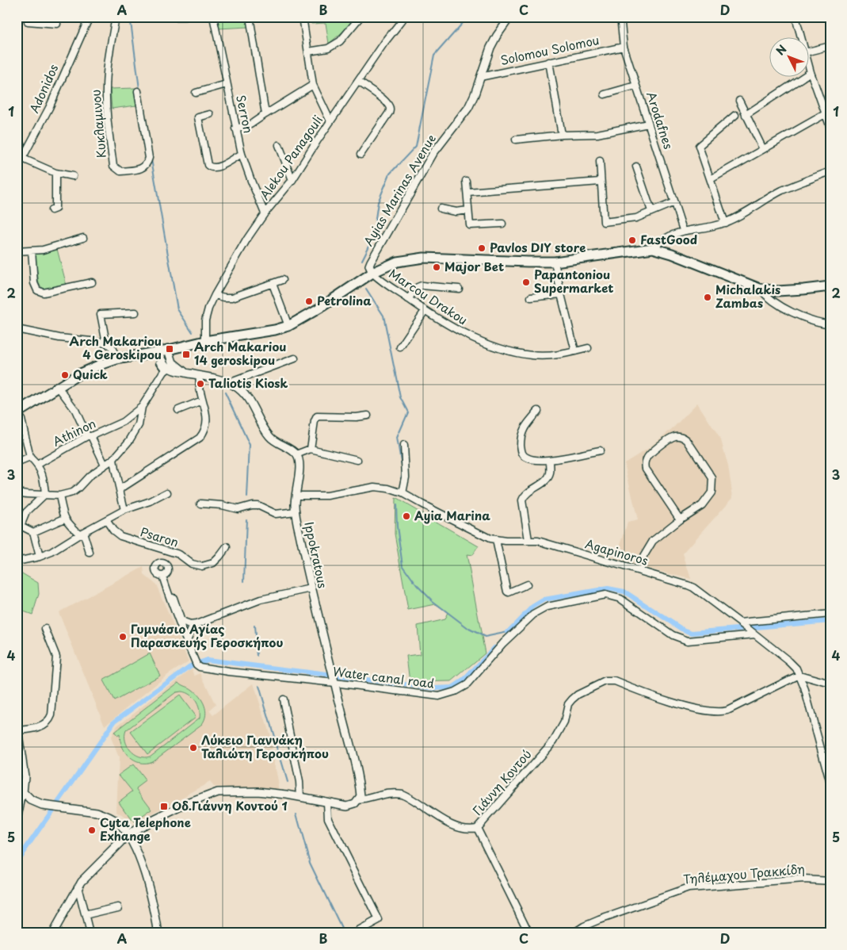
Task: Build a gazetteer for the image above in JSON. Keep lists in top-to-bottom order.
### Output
{
  "streets": {
    "street": [
      "Solomou Solomou",
      "Adonidos",
      "Serron",
      "Arodafnes",
      "Κυκλαμινου",
      "Alekou Panagouli",
      "Ayias Marinas Avenue",
      "Marcou Drakou",
      "Athinon",
      "Psaron",
      "Agapinoros",
      "Ippokratous",
      "Water canal road",
      "Γιάννη Κοντού",
      "Τηλέμαχου Τρακκίδη"
    ]
  },
  "crossings": [
    ["Solomou Solomou", "Arodafnes"],
    ["Solomou Solomou", "Ayias Marinas Avenue"],
    ["Serron", "Alekou Panagouli"],
    ["Ayias Marinas Avenue", "Marcou Drakou"],
    ["Agapinoros", "Ippokratous"],
    ["Agapinoros", "Water canal road"],
    ["Agapinoros", "Γιάννη Κοντού"],
    ["Ippokratous", "Water canal road"],
    ["Ippokratous", "Γιάννη Κοντού"]
  ],
  "places": {
    "other": [
      "FastGood",
      "Pavlos DIY store",
      "Major Bet",
      "Papantoniou Supermarket",
      "Michalakis Zambas",
      "Petrolina",
      "Quick",
      "Taliotis Kiosk",
      "Ayia Marina",
      "Γυμνάσιο Αγίας Παρασκευής Γεροσκήπου",
      "Λύκειο Γιαννάκη Ταλιώτη Γεροσκήπου",
      "Cyta Telephone Exhange"
    ],
    "transit": ["Arch Makariou 4 Geroskipou", "Arch Makariou 14 geroskipou", "Οδ.Γιάννη Κοντού 1"]
  },
  "north": "top left",
  "grid": {
    "columns": [
      "A",
      "B",
      "C",
      "D"
    ],
    "rows": [
      "1",
      "2",
      "3",
      "4",
      "5"
    ]
  }
}
